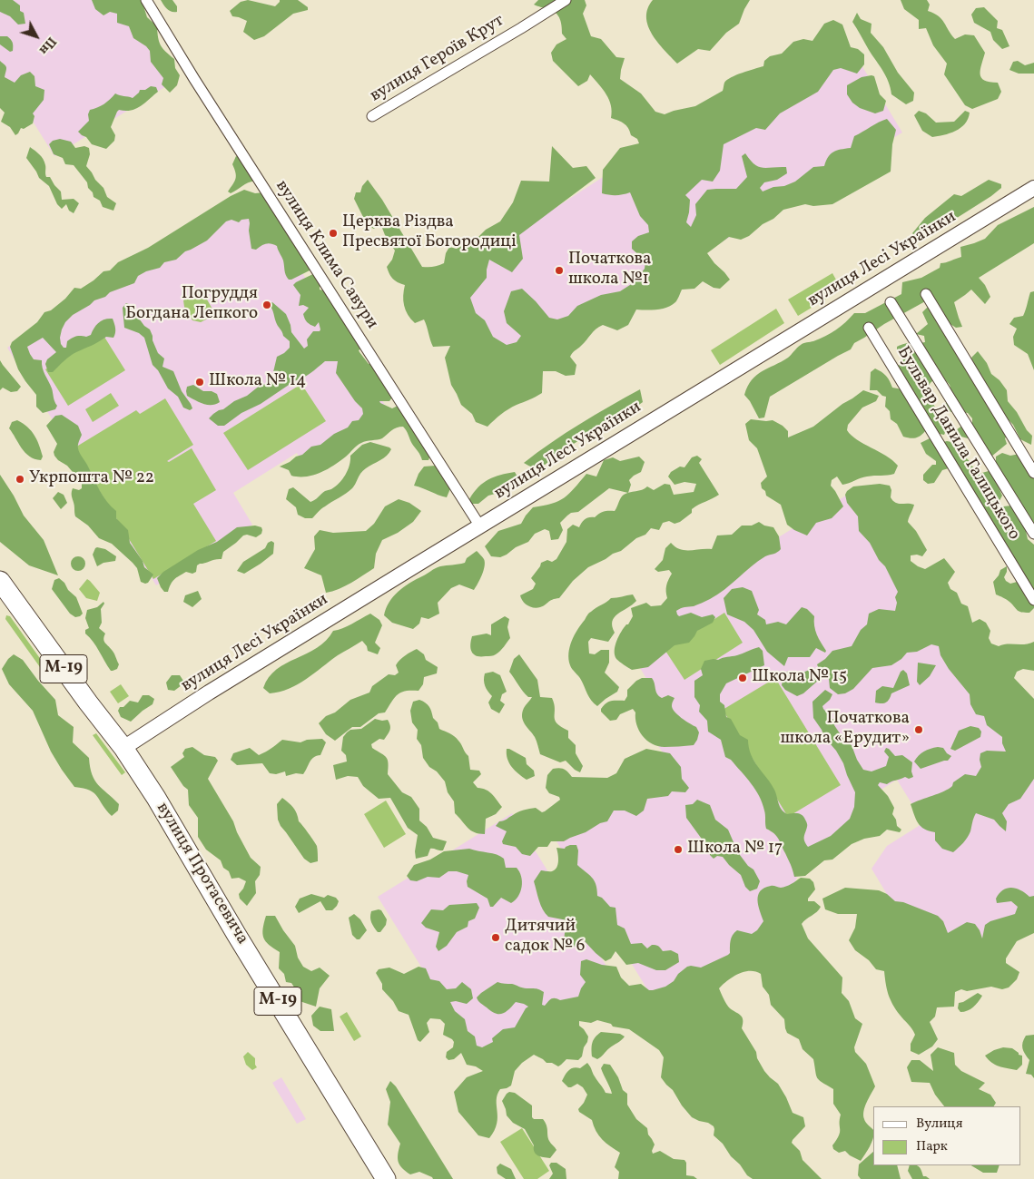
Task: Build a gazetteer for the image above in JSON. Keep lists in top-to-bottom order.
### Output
{
  "streets": {
    "highway": ["М-19", "вулиця Протасевича"],
    "main road": ["вулиця Лесі Українки"],
    "street": ["вулиця Героїв Крут", "вулиця Клима Савури", "Бульвар Данила Галицького"]
  },
  "crossings": [
    ["вулиця Клима Савури", "вулиця Лесі Українки"],
    ["вулиця Лесі Українки", "вулиця Протасевича"]
  ],
  "places": [
    "Церква Різдва Пресвятої Богородиці",
    "Початкова школа №1",
    "Погруддя Богдана Лепкого",
    "Школа № 14",
    "Укрпошта № 22",
    "Школа № 15",
    "Початкова школа «Ерудит»",
    "Школа № 17",
    "Дитячий садок № 6"
  ],
  "legend": ["Вулиця", "Парк"],
  "north": "bottom right"
}
